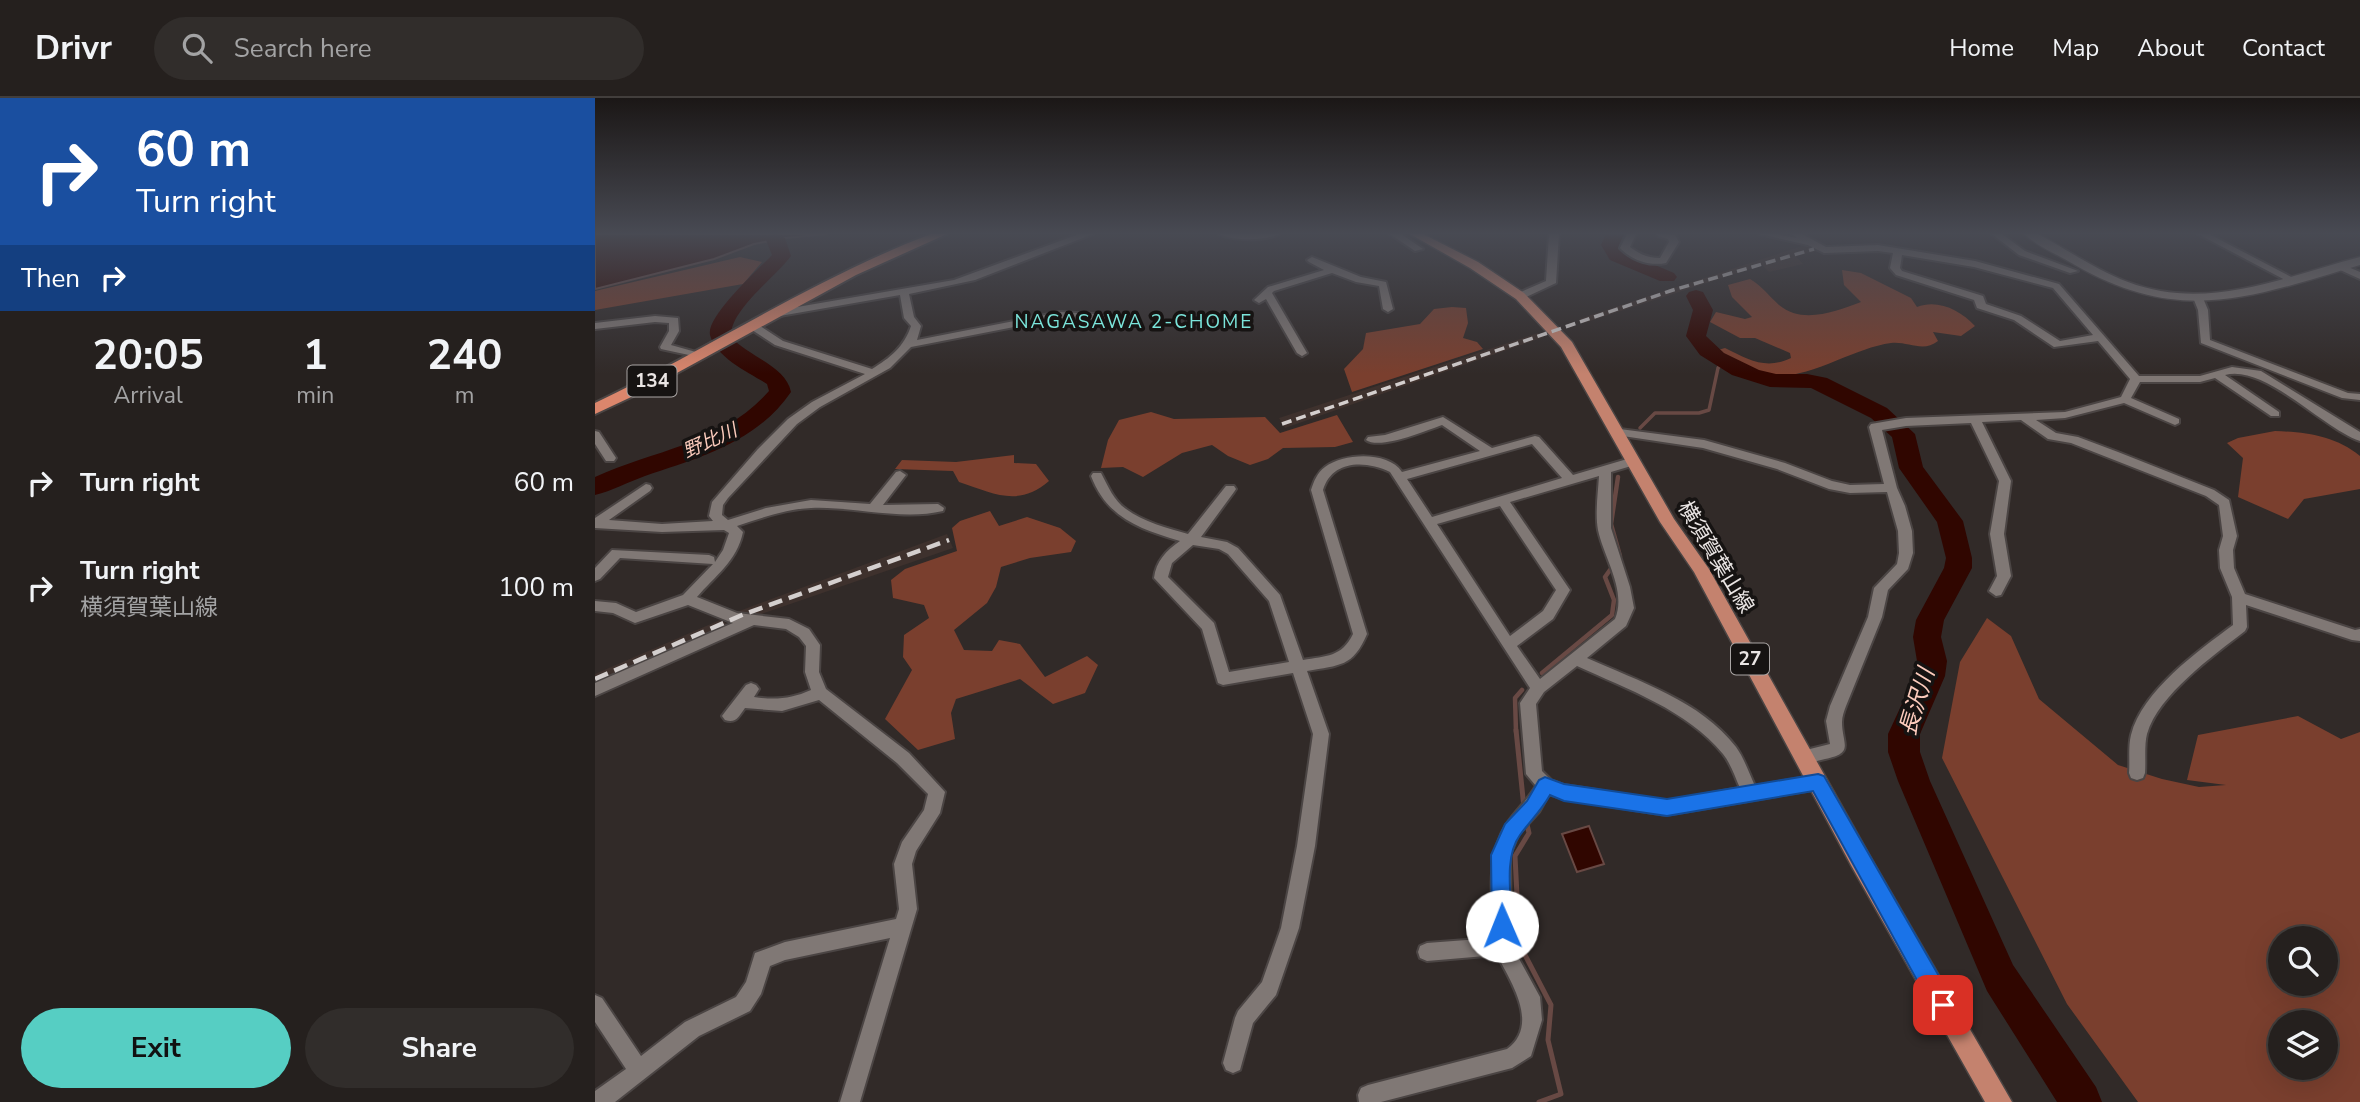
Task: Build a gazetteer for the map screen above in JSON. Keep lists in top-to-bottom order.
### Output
{
  "streets": {
    "highway": ["134"],
    "main road": ["横須賀葉山線", "27"]
  },
  "districts": ["NAGASAWA 2-CHOME"],
  "water": ["野比川", "長沢川"],
  "page": {
    "header": "Drivr",
    "search": "Search here",
    "nav": [
      "Home",
      "Map",
      "About",
      "Contact"
    ],
    "turn": ["60 m", "Turn right"],
    "then": "Then",
    "eta": [
      "20:05",
      "Arrival",
      "1",
      "min",
      "240",
      "m"
    ],
    "list": [
      {
        "name": "Turn right",
        "value": "60 m"
      },
      {
        "name": "Turn right",
        "note": "横須賀葉山線",
        "value": "100 m"
      }
    ],
    "buttons": ["Exit", "Share"]
  }
}
